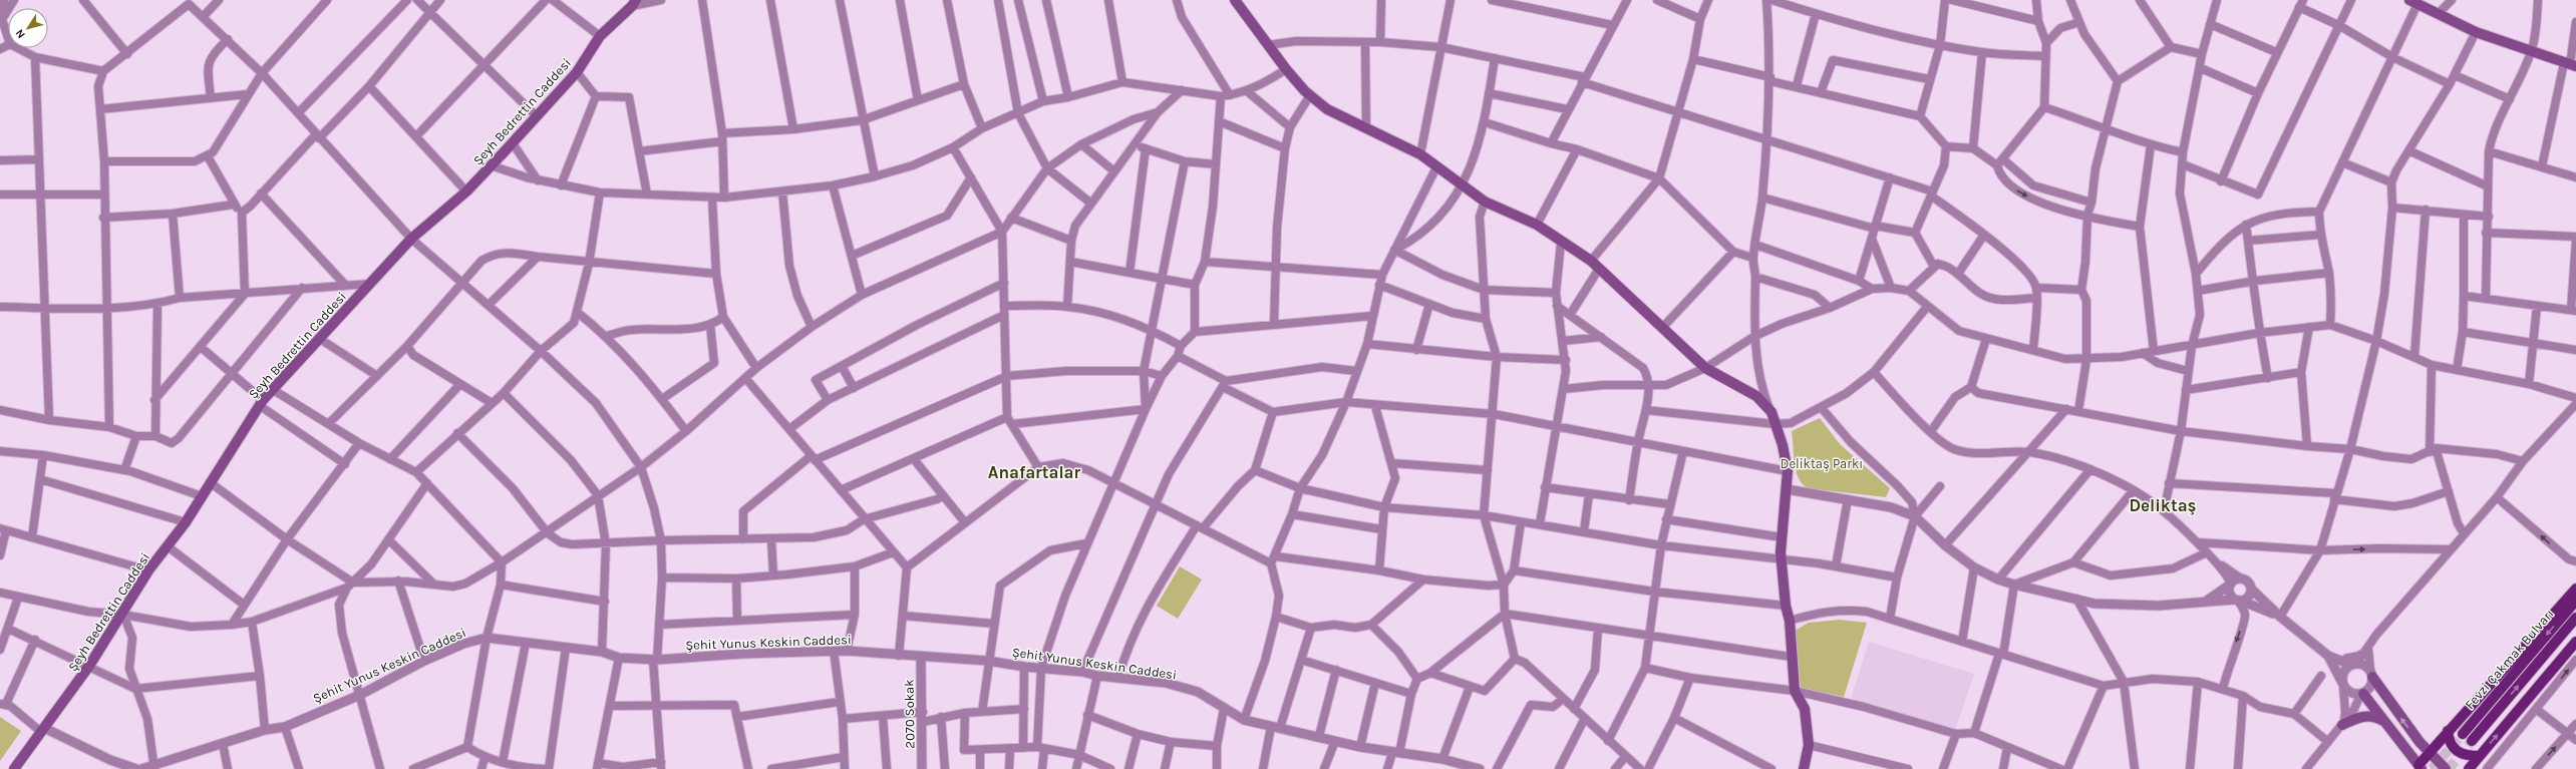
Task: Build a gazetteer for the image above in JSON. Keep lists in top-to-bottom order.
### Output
{
  "streets": {
    "main road": ["Şeyh Bedrettin Caddesi", "Fevzi Çakmak Bulvarı"],
    "street": ["Şehit Yunus Keskin Caddesi", "2070 Sokak"]
  },
  "crossings": [
    ["Şehit Yunus Keskin Caddesi", "2070 Sokak"]
  ],
  "districts": ["Anafartalar", "Deliktaş"],
  "parks": ["Deliktaş Parkı"],
  "north": "bottom left"
}
